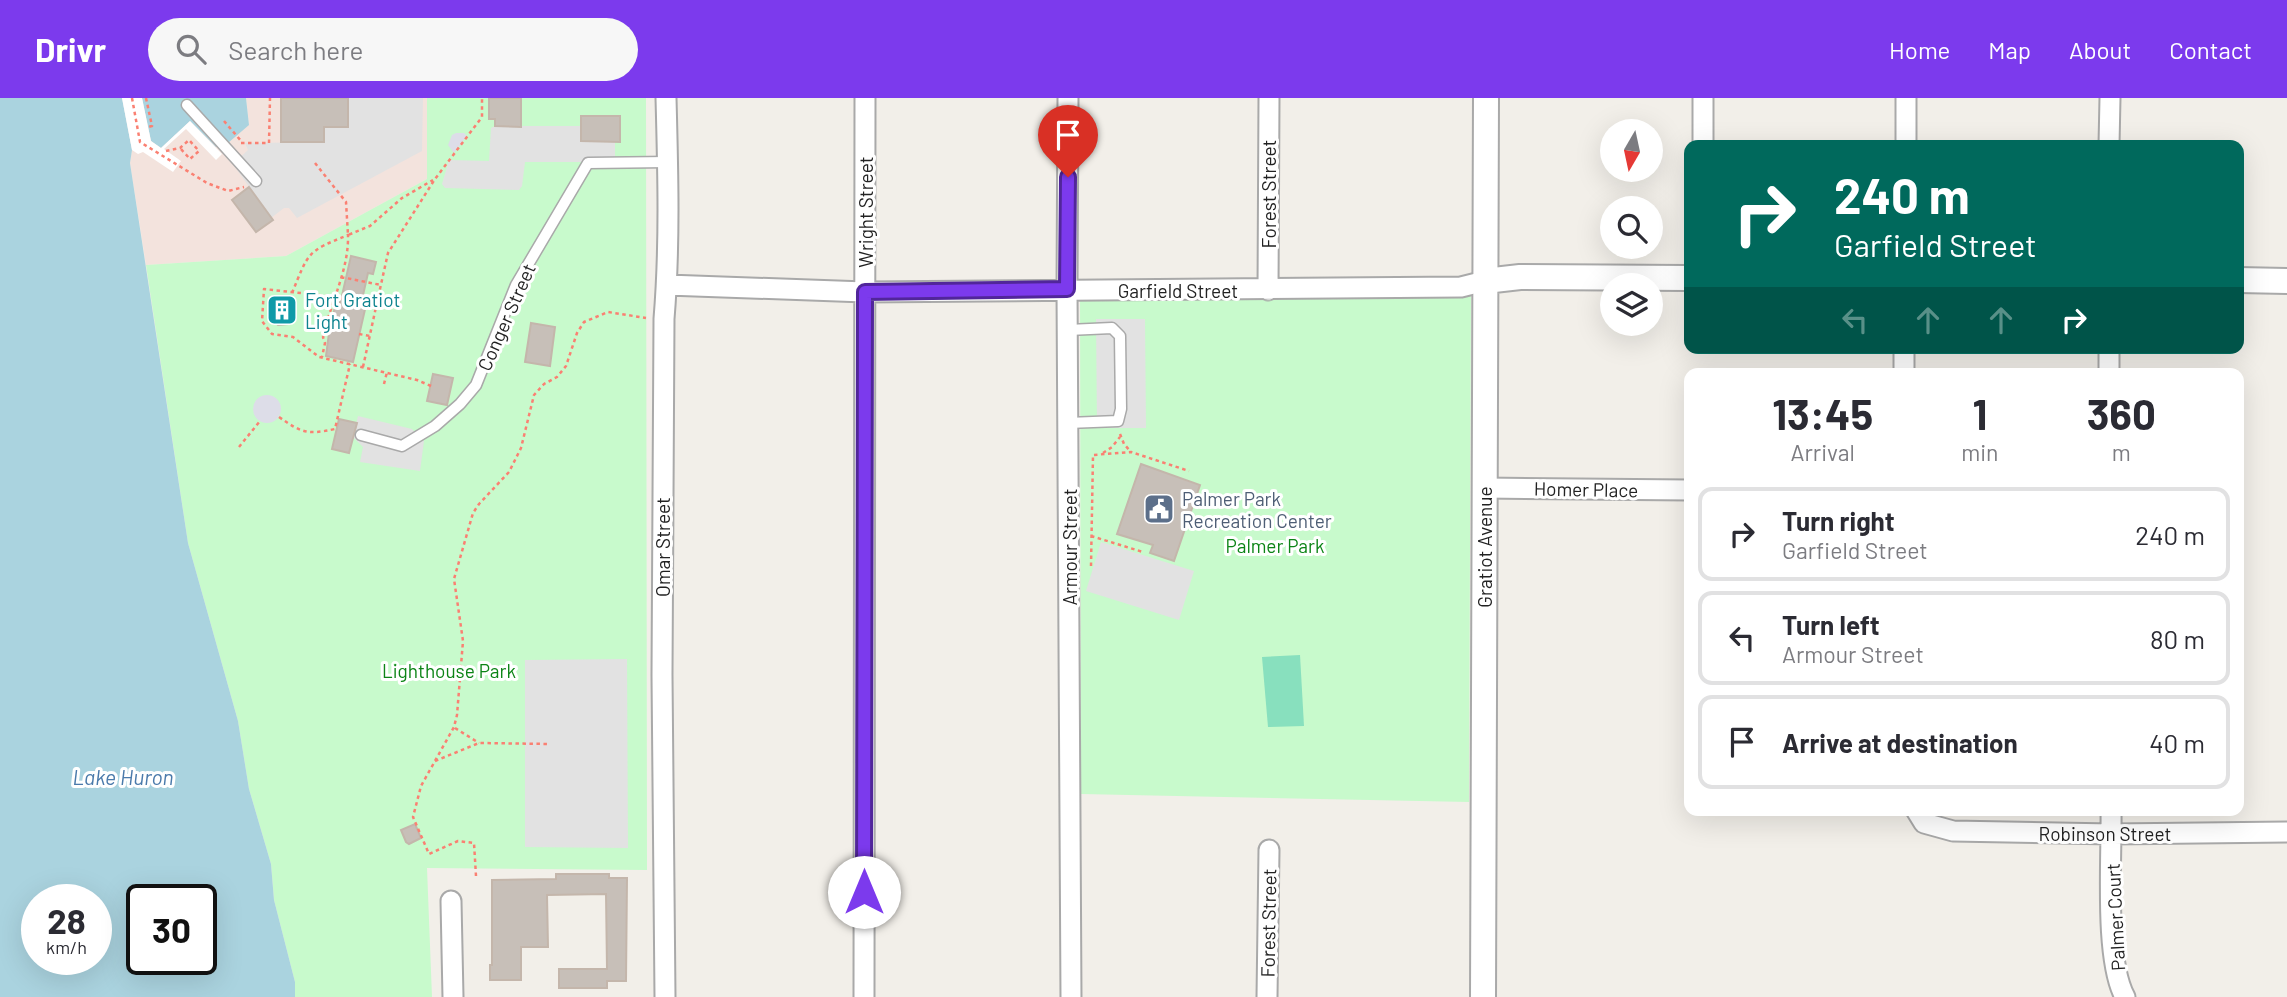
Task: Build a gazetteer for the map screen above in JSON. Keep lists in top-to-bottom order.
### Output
{
  "streets": {
    "street": [
      "Forest Street",
      "Wright Street",
      "Garfield Street",
      "Homer Place",
      "Omar Street",
      "Armour Street",
      "Gratiot Avenue",
      "Robinson Street",
      "Palmer Court"
    ],
    "lane": ["Conger Street"]
  },
  "crossings": [
    ["Forest Street", "Garfield Street"],
    ["Wright Street", "Garfield Street"],
    ["Garfield Street", "Omar Street"],
    ["Garfield Street", "Armour Street"],
    ["Garfield Street", "Gratiot Avenue"],
    ["Conger Street", "Omar Street"],
    ["Homer Place", "Gratiot Avenue"],
    ["Robinson Street", "Palmer Court"]
  ],
  "water": ["Lake Huron"],
  "parks": ["Palmer Park", "Lighthouse Park"],
  "places": {
    "building": ["Fort Gratiot Light"],
    "public building": ["Palmer Park Recreation Center"]
  },
  "north": "bottom",
  "page": {
    "header": "Drivr",
    "search": "Search here",
    "nav": [
      "Home",
      "Map",
      "About",
      "Contact"
    ],
    "turn": ["240 m", "Garfield Street"],
    "eta": [
      "13:45",
      "Arrival",
      "1",
      "min",
      "360",
      "m"
    ],
    "list": [
      {
        "name": "Turn right",
        "note": "Garfield Street",
        "value": "240 m"
      },
      {
        "name": "Turn left",
        "note": "Armour Street",
        "value": "80 m"
      },
      {
        "name": "Arrive at destination",
        "value": "40 m"
      }
    ],
    "speed": "28 km/h",
    "limit": "30"
  }
}
